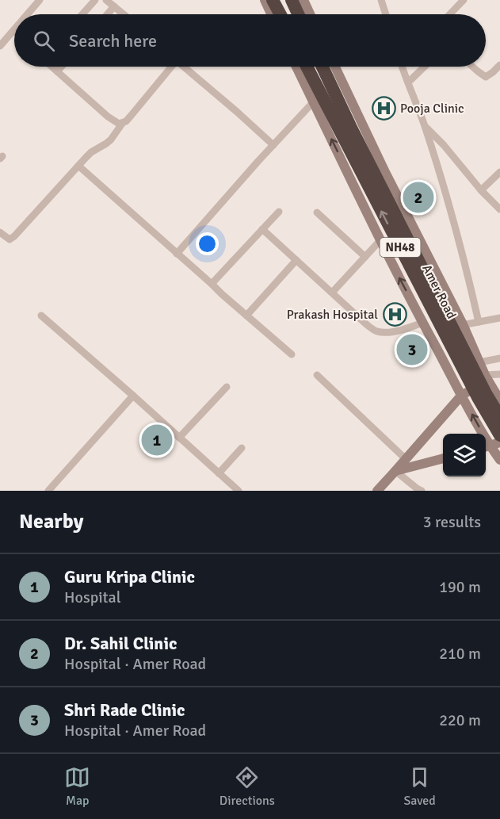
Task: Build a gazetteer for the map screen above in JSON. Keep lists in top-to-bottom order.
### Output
{
  "streets": {
    "highway": ["NH48", "Amer Road"]
  },
  "places": {
    "hospital": ["Pooja Clinic", "Prakash Hospital"]
  },
  "page": {
    "search": "Search here",
    "pins": ["2", "3", "1"],
    "heading": ["Nearby", "3 results"],
    "list": [
      {
        "mark": "1",
        "name": "Guru Kripa Clinic",
        "note": "Hospital",
        "value": "190 m"
      },
      {
        "mark": "2",
        "name": "Dr. Sahil Clinic",
        "note": "Hospital · Amer Road",
        "value": "210 m"
      },
      {
        "mark": "3",
        "name": "Shri Rade Clinic",
        "note": "Hospital · Amer Road",
        "value": "220 m"
      }
    ],
    "nav": ["Map", "Directions", "Saved"]
  }
}
